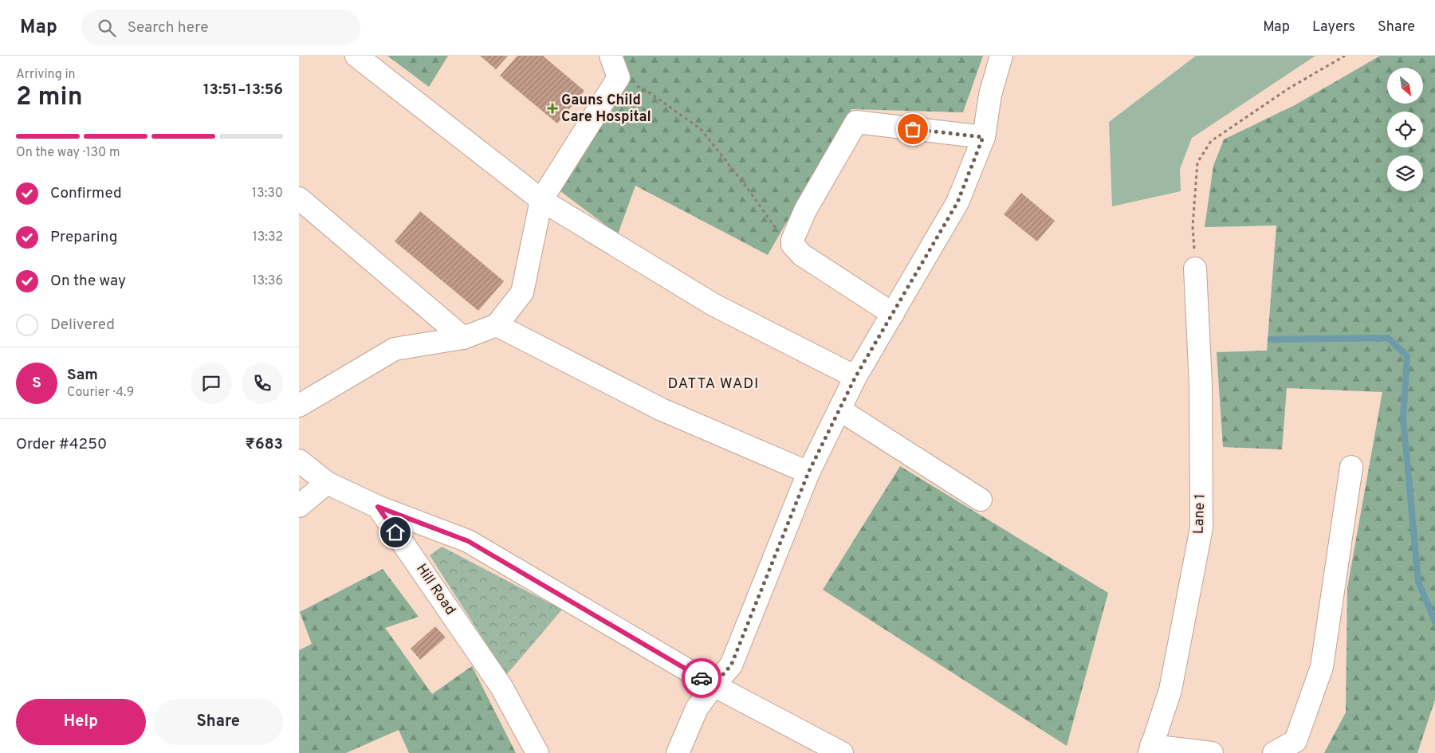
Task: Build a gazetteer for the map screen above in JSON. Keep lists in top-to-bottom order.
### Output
{
  "streets": {
    "street": ["Lane 1", "Hill Road"]
  },
  "districts": ["DATTA WADI"],
  "places": {
    "health": ["Gauns Child Care Hospital"]
  },
  "north": "bottom right",
  "page": {
    "header": "Map",
    "search": "Search here",
    "nav": ["Map", "Layers", "Share"],
    "heading": ["2 min", "Arriving in", "13:51–13:56"],
    "panel": [
      "Sam",
      "Courier · 4.9",
      "Order #4250",
      "₹683"
    ],
    "bar": "On the way · 130 m",
    "list": [
      ["Confirmed", "13:30"],
      ["Preparing", "13:32"],
      ["On the way", "13:36"],
      "Delivered"
    ],
    "round": "S",
    "buttons": ["Help", "Share"]
  }
}
